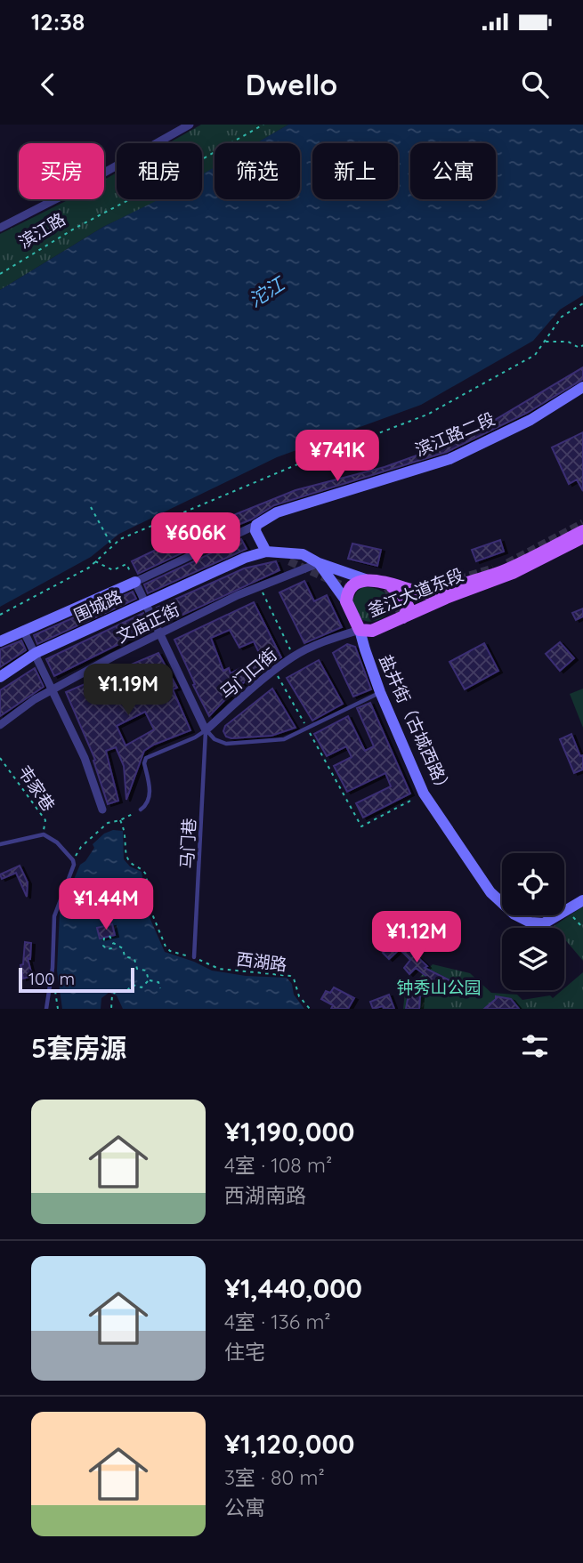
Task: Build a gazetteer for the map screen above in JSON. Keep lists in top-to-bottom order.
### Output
{
  "streets": {
    "main road": ["釜江大道东段"],
    "street": [
      "滨江路二段",
      "围城路",
      "文庙正街",
      "马门口街",
      "盐井街（古城西路）"
    ],
    "lane": ["马门巷"],
    "path": ["滨江路", "韦家巷", "西湖路"]
  },
  "crossings": [
    ["釜江大道东段", "围城路"],
    ["釜江大道东段", "马门口街"],
    ["釜江大道东段", "盐井街（古城西路）"],
    ["围城路", "文庙正街"],
    ["围城路", "马门口街"],
    ["围城路", "盐井街（古城西路）"],
    ["马门口街", "盐井街（古城西路）"],
    ["马门口街", "马门巷"],
    ["马门巷", "西湖路"]
  ],
  "water": ["沱江"],
  "parks": ["钟秀山公园"],
  "scale_bar": "100 m",
  "page": {
    "status": "12:38",
    "header": "Dwello",
    "chip": [
      "买房",
      "租房",
      "筛选",
      "新上",
      "公寓"
    ],
    "price": [
      "¥741K",
      "¥606K",
      "¥1.19M",
      "¥1.44M",
      "¥1.12M"
    ],
    "scale": "100 m",
    "heading": "5套房源",
    "list": [
      {
        "name": "¥1,190,000",
        "note": "4室 · 108 m² · 西湖南路"
      },
      {
        "name": "¥1,440,000",
        "note": "4室 · 136 m² · 住宅"
      },
      {
        "name": "¥1,120,000",
        "note": "3室 · 80 m² · 公寓"
      }
    ]
  }
}
